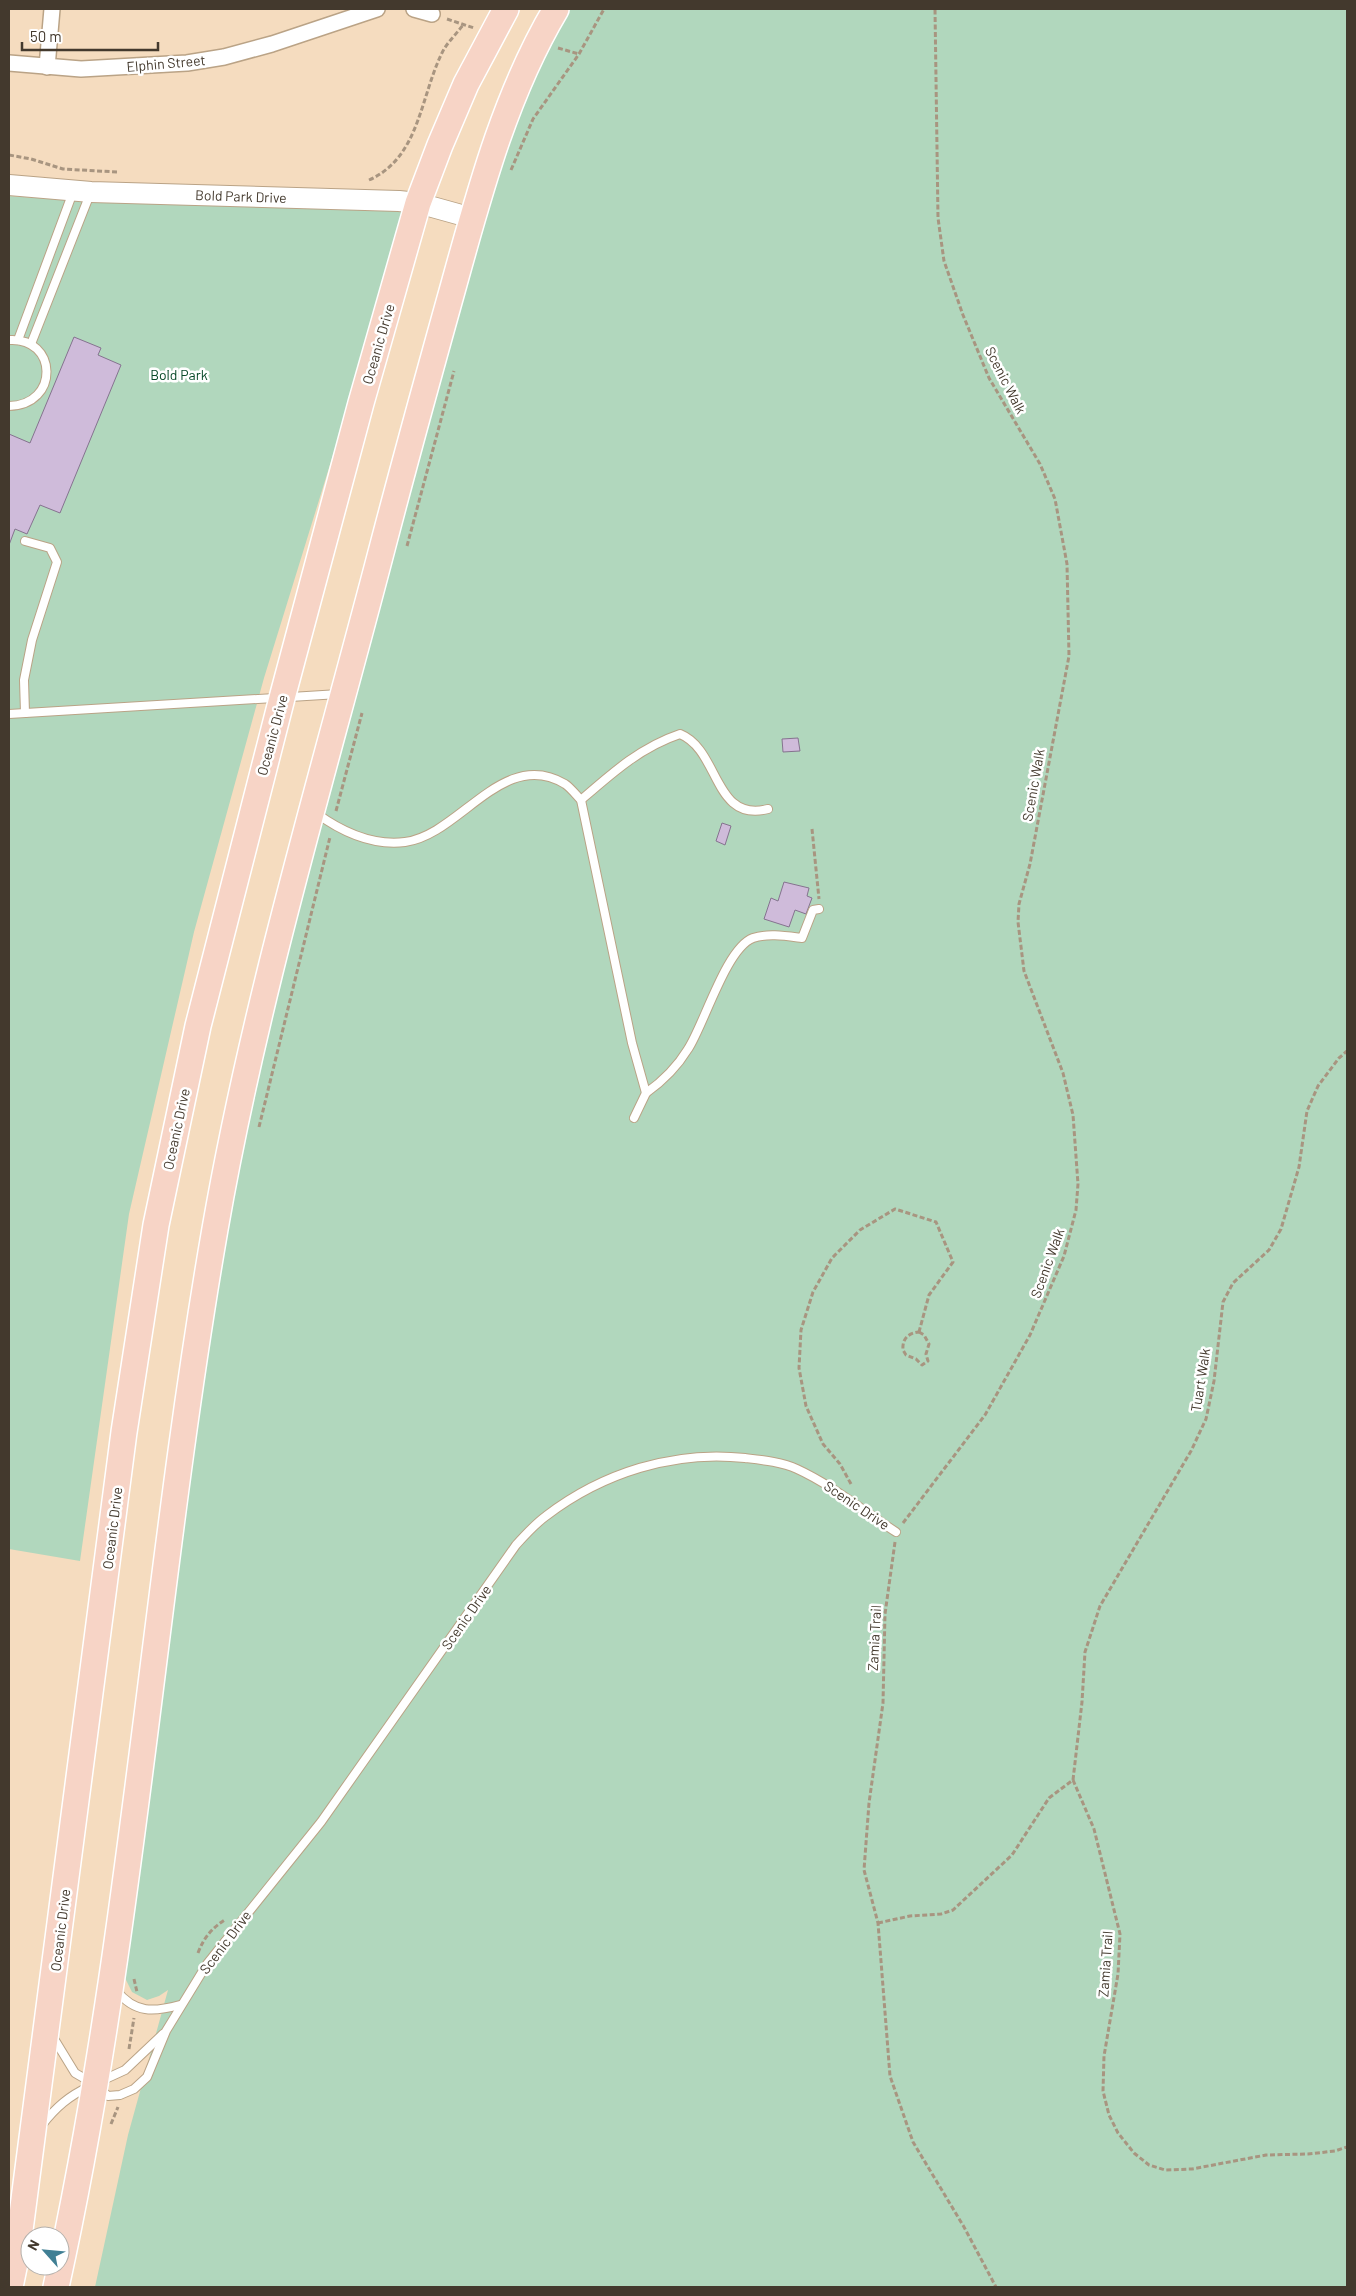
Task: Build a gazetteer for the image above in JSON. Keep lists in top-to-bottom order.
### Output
{
  "streets": {
    "main road": ["Oceanic Drive"],
    "street": ["Elphin Street", "Bold Park Drive"],
    "lane": ["Scenic Drive"],
    "path": ["Scenic Walk", "Tuart Walk", "Zamia Trail"]
  },
  "crossings": [
    ["Bold Park Drive", "Oceanic Drive"],
    ["Oceanic Drive", "Scenic Drive"],
    ["Scenic Walk", "Scenic Drive"],
    ["Scenic Walk", "Zamia Trail"],
    ["Tuart Walk", "Zamia Trail"],
    ["Scenic Drive", "Zamia Trail"]
  ],
  "parks": ["Bold Park"],
  "scale_bar": "50 m",
  "north": "top left"
}
